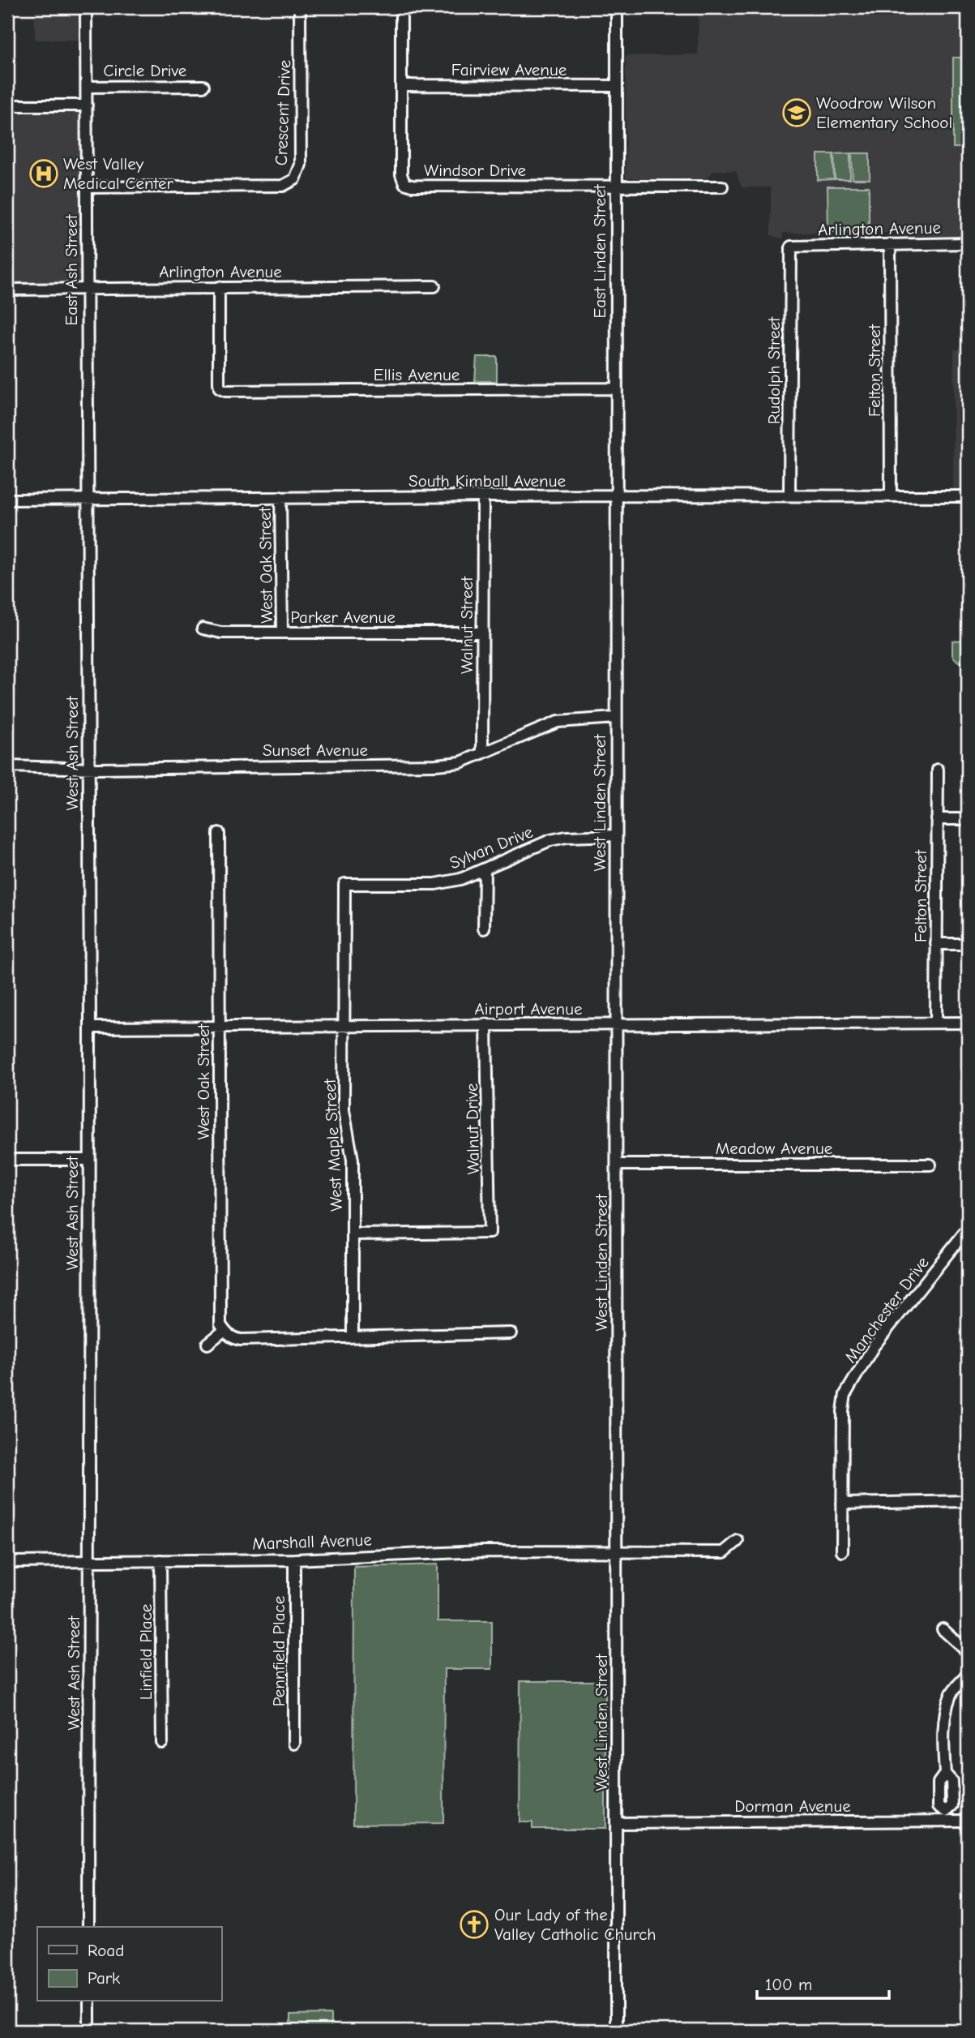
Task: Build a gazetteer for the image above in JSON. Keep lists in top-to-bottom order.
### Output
{
  "streets": {
    "street": [
      "Fairview Avenue",
      "Circle Drive",
      "Crescent Drive",
      "Windsor Drive",
      "Arlington Avenue",
      "East Linden Street",
      "East Ash Street",
      "Rudolph Street",
      "Felton Street",
      "Ellis Avenue",
      "South Kimball Avenue",
      "West Oak Street",
      "Parker Avenue",
      "Walnut Street",
      "Sunset Avenue",
      "West Ash Street",
      "West Linden Street",
      "Sylvan Drive",
      "Airport Avenue",
      "Walnut Drive",
      "West Maple Street",
      "Meadow Avenue",
      "Manchester Drive",
      "Marshall Avenue",
      "Pennfield Place",
      "Linfield Place",
      "Dorman Avenue"
    ]
  },
  "crossings": [
    ["Fairview Avenue", "Windsor Drive"],
    ["Fairview Avenue", "East Linden Street"],
    ["Circle Drive", "East Ash Street"],
    ["Crescent Drive", "East Ash Street"],
    ["Windsor Drive", "East Linden Street"],
    ["Arlington Avenue", "East Ash Street"],
    ["Arlington Avenue", "Rudolph Street"],
    ["Arlington Avenue", "Felton Street"],
    ["Arlington Avenue", "Ellis Avenue"],
    ["East Linden Street", "Ellis Avenue"],
    ["East Linden Street", "South Kimball Avenue"],
    ["East Linden Street", "West Linden Street"],
    ["East Ash Street", "South Kimball Avenue"],
    ["East Ash Street", "West Ash Street"],
    ["Rudolph Street", "South Kimball Avenue"],
    ["Felton Street", "South Kimball Avenue"],
    ["Felton Street", "Airport Avenue"],
    ["South Kimball Avenue", "West Oak Street"],
    ["South Kimball Avenue", "Walnut Street"],
    ["South Kimball Avenue", "West Ash Street"],
    ["South Kimball Avenue", "West Linden Street"],
    ["West Oak Street", "Parker Avenue"],
    ["West Oak Street", "Airport Avenue"],
    ["Parker Avenue", "Walnut Street"],
    ["Walnut Street", "Sunset Avenue"],
    ["Sunset Avenue", "West Ash Street"],
    ["Sunset Avenue", "West Linden Street"],
    ["West Ash Street", "Airport Avenue"],
    ["West Ash Street", "Marshall Avenue"],
    ["West Linden Street", "Sylvan Drive"],
    ["West Linden Street", "Airport Avenue"],
    ["West Linden Street", "Meadow Avenue"],
    ["West Linden Street", "Marshall Avenue"],
    ["West Linden Street", "Dorman Avenue"],
    ["Sylvan Drive", "West Maple Street"],
    ["Airport Avenue", "Walnut Drive"],
    ["Airport Avenue", "West Maple Street"],
    ["Walnut Drive", "West Maple Street"],
    ["Marshall Avenue", "Pennfield Place"],
    ["Marshall Avenue", "Linfield Place"]
  ],
  "places": {
    "school or university": ["Woodrow Wilson Elementary School"],
    "hospital": ["West Valley Medical Center"],
    "church": ["Our Lady of the Valley Catholic Church"]
  },
  "legend": ["Road", "Park"],
  "scale_bar": "100 m"
}
